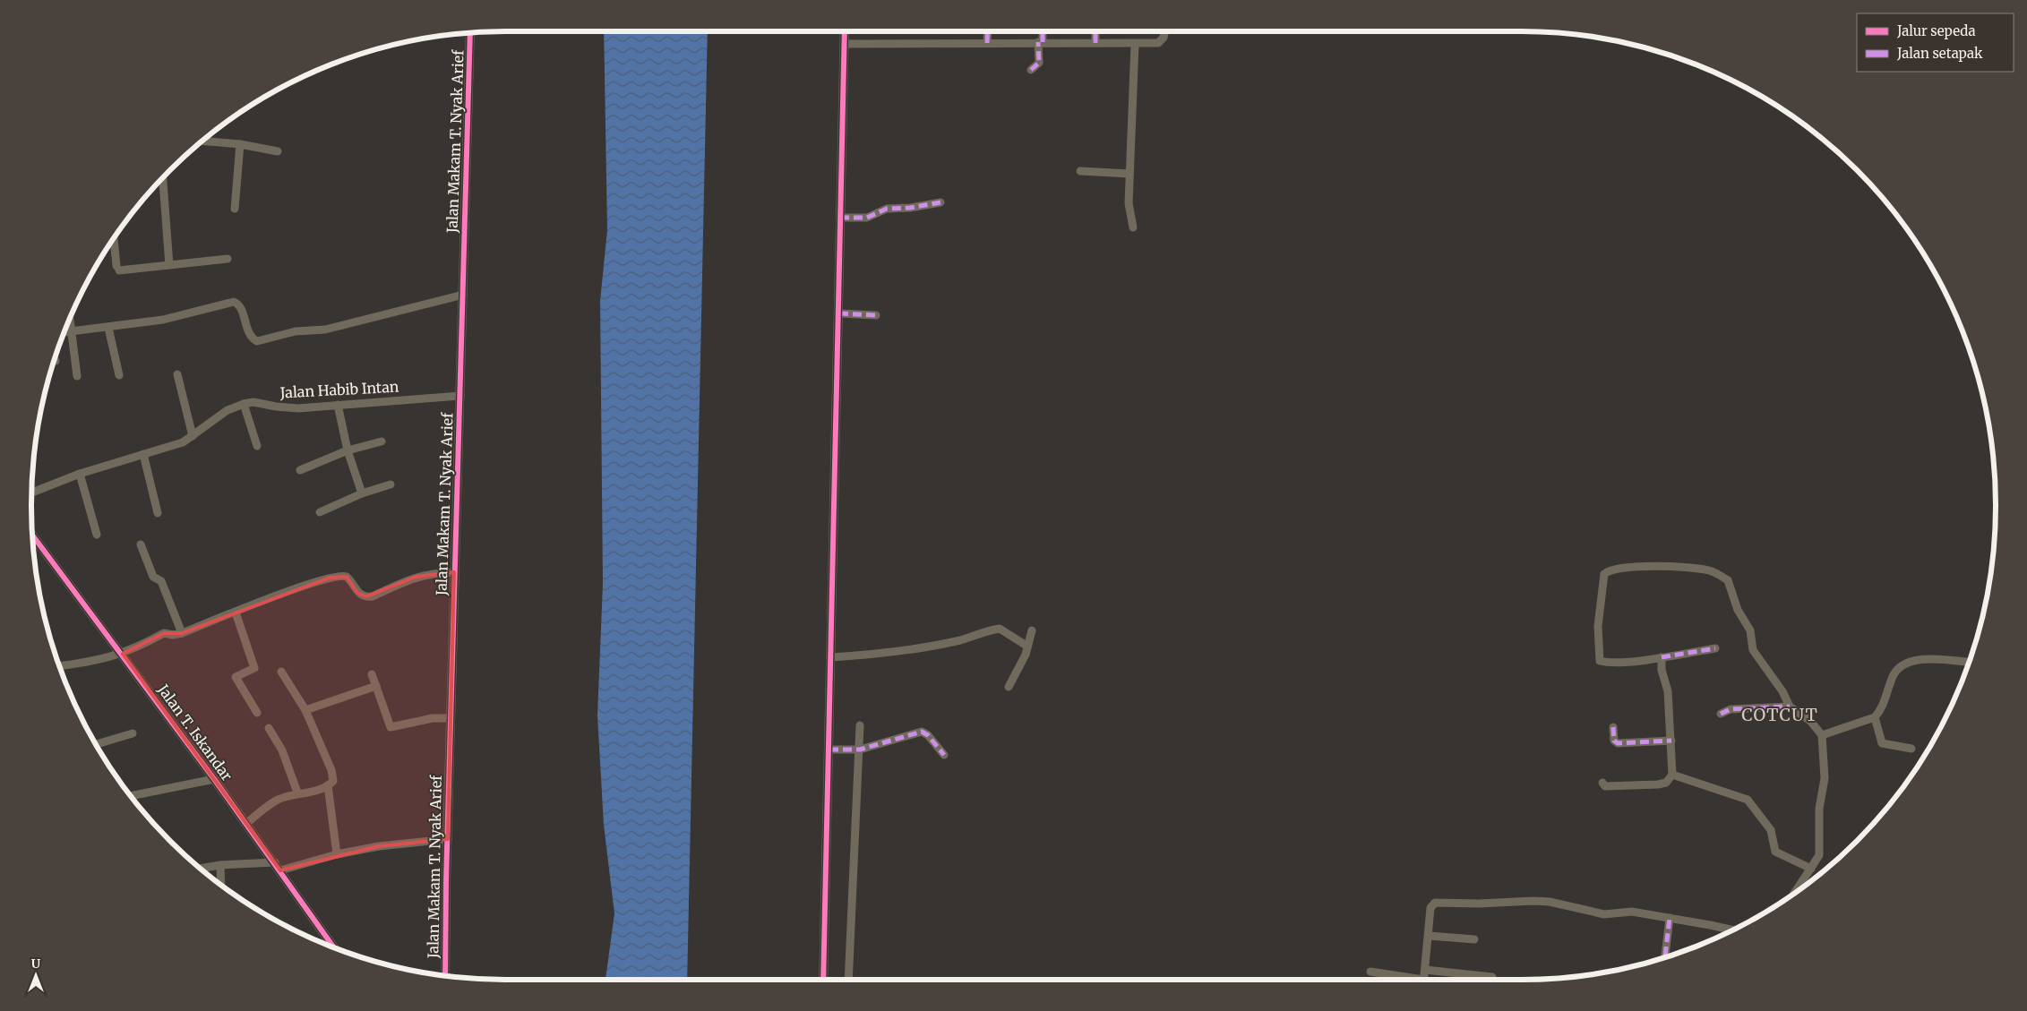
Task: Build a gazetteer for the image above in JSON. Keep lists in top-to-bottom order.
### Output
{
  "streets": {
    "street": ["Jalan Makam T. Nyak Arief", "Jalan Habib Intan", "Jalan T. Iskandar"]
  },
  "crossings": [
    ["Jalan Makam T. Nyak Arief", "Jalan Habib Intan"]
  ],
  "districts": ["COTCUT"],
  "legend": ["Jalur sepeda", "Jalan setapak"],
  "north": "top"
}
